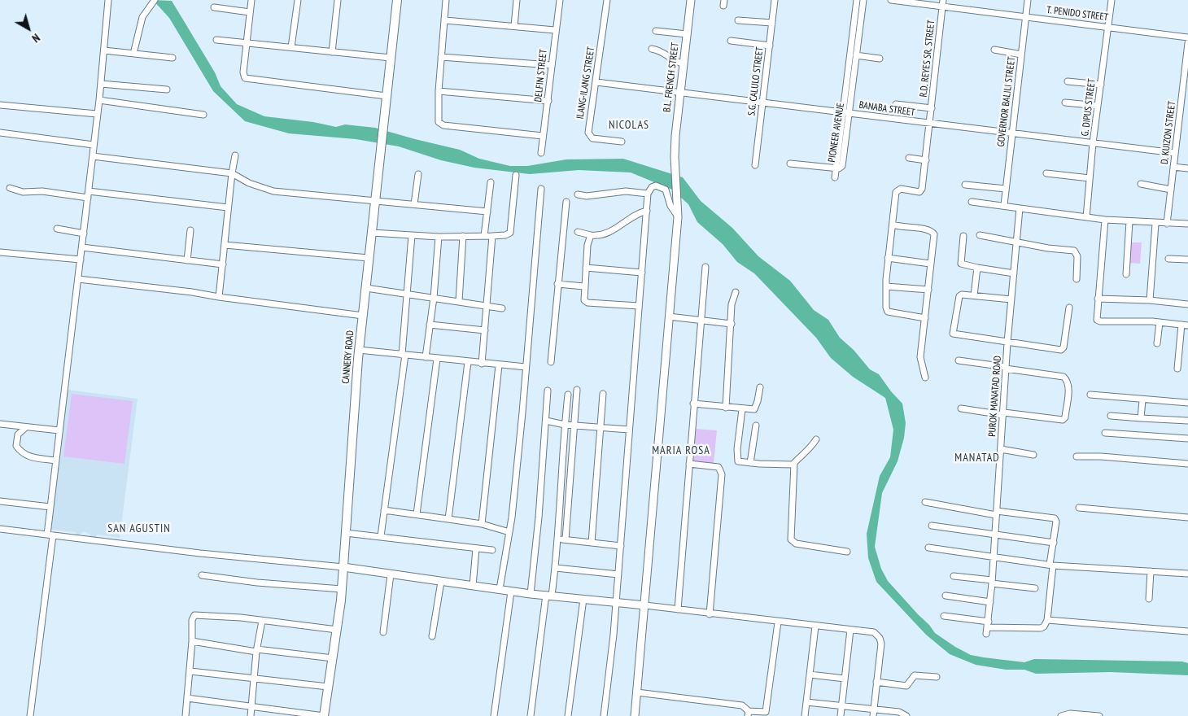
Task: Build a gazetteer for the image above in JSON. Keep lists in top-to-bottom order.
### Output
{
  "streets": {
    "main road": ["CANNERY ROAD"],
    "street": [
      "T. PENIDO STREET",
      "R.D. REYES SR. STREET",
      "DELFIN STREET",
      "B.L. FRENCH STREET",
      "S.G. CALULO STREET",
      "ILANG-ILANG STREET",
      "GOVERNOR BALILI STREET",
      "G. DIPUS STREET",
      "BANABA STREET",
      "PIONEER AVENUE",
      "D. KUIZON STREET",
      "PUROK MANATAD ROAD"
    ]
  },
  "crossings": [
    ["T. PENIDO STREET", "R.D. REYES SR. STREET"],
    ["T. PENIDO STREET", "GOVERNOR BALILI STREET"],
    ["T. PENIDO STREET", "G. DIPUS STREET"],
    ["R.D. REYES SR. STREET", "BANABA STREET"],
    ["B.L. FRENCH STREET", "BANABA STREET"],
    ["S.G. CALULO STREET", "BANABA STREET"],
    ["ILANG-ILANG STREET", "BANABA STREET"],
    ["GOVERNOR BALILI STREET", "BANABA STREET"],
    ["G. DIPUS STREET", "BANABA STREET"],
    ["BANABA STREET", "PIONEER AVENUE"],
    ["BANABA STREET", "D. KUIZON STREET"]
  ],
  "districts": [
    "NICOLAS",
    "MARIA ROSA",
    "MANATAD",
    "SAN AGUSTIN"
  ],
  "north": "bottom right"
}
